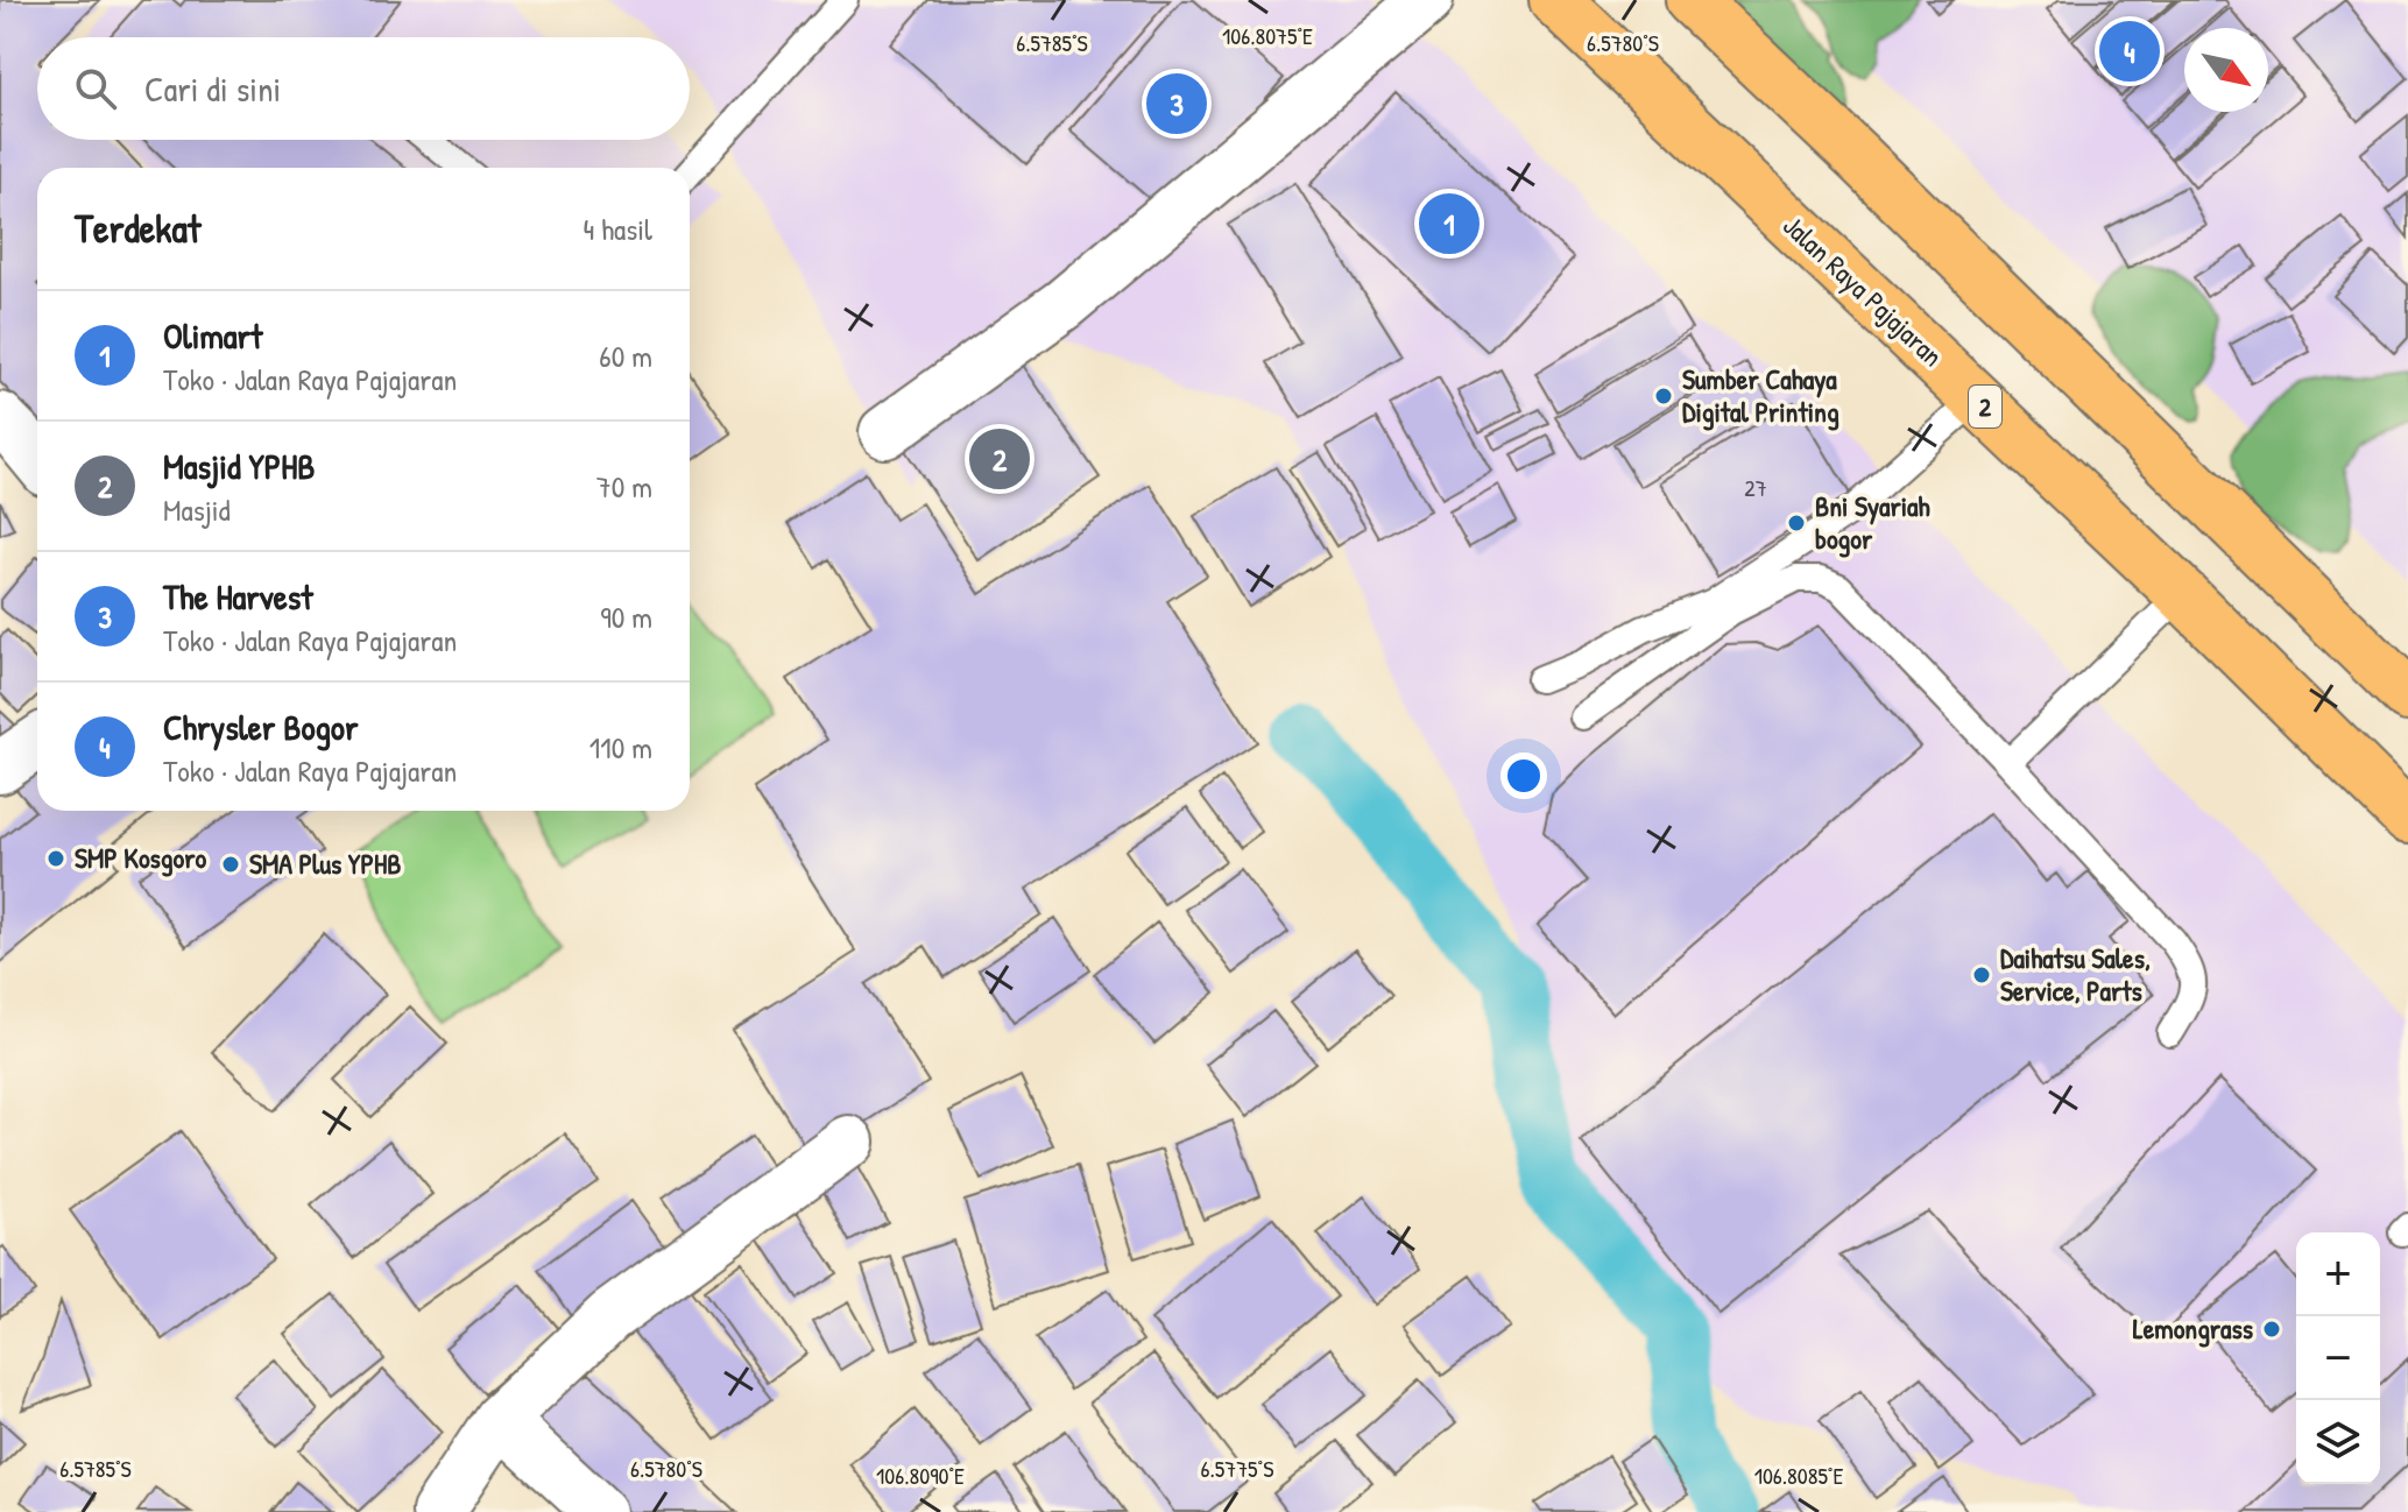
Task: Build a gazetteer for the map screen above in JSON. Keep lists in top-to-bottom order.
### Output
{
  "streets": {
    "highway": ["Jalan Raya Pajajaran", "2"]
  },
  "places": [
    "Sumber Cahaya Digital Printing",
    "Bni Syariah bogor",
    "SMP Kosgoro",
    "SMA Plus YPHB",
    "Daihatsu Sales, Service, Parts",
    "Lemongrass"
  ],
  "house_numbers": ["27"],
  "north": "bottom right",
  "page": {
    "pins": [
      "4",
      "3",
      "1",
      "2"
    ],
    "search": "Cari di sini",
    "heading": ["Terdekat", "4 hasil"],
    "list": [
      {
        "mark": "1",
        "name": "Olimart",
        "note": "Toko · Jalan Raya Pajajaran",
        "value": "60 m"
      },
      {
        "mark": "2",
        "name": "Masjid YPHB",
        "note": "Masjid",
        "value": "70 m"
      },
      {
        "mark": "3",
        "name": "The Harvest",
        "note": "Toko · Jalan Raya Pajajaran",
        "value": "90 m"
      },
      {
        "mark": "4",
        "name": "Chrysler Bogor",
        "note": "Toko · Jalan Raya Pajajaran",
        "value": "110 m"
      }
    ],
    "map_buttons": ["+", "−"]
  },
  "coordinates": [
    "106.8075°E",
    "6.5785°S",
    "6.5780°S",
    "6.5775°S",
    "106.8090°E",
    "106.8085°E"
  ]
}
